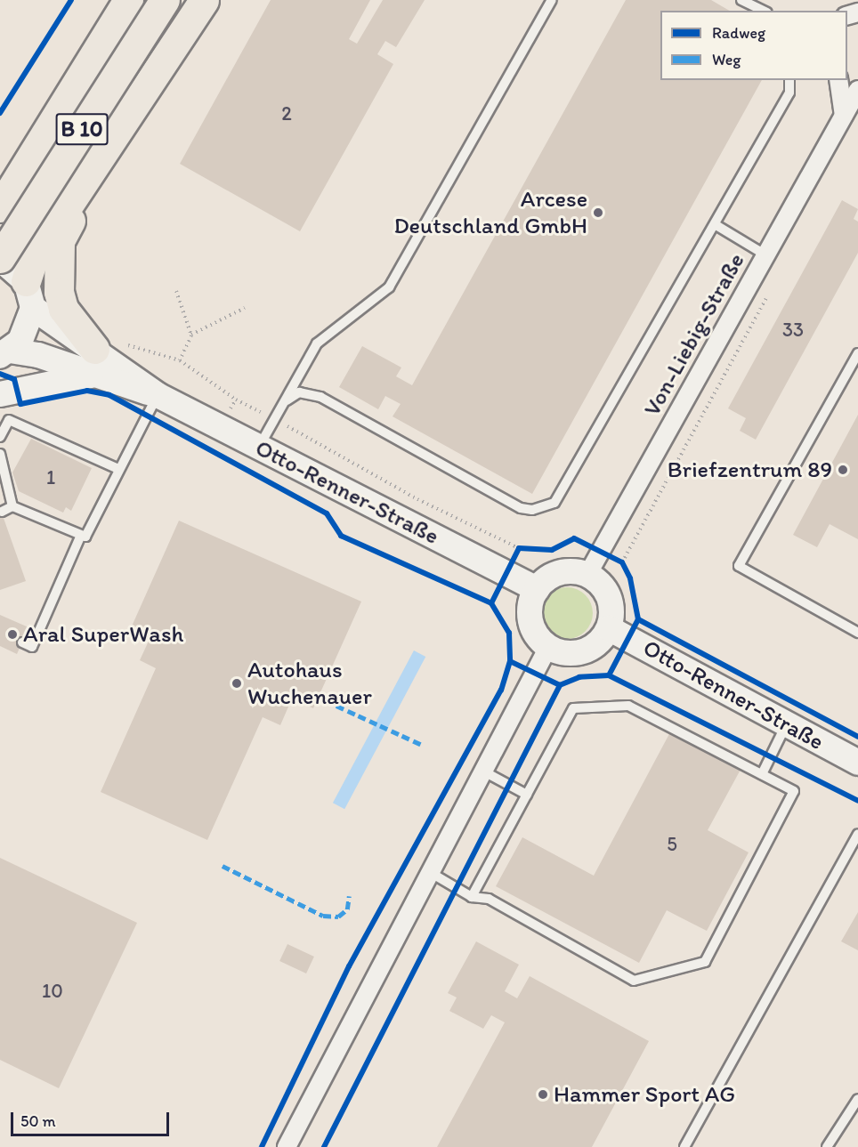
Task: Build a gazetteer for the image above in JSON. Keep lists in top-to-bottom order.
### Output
{
  "streets": {
    "highway": ["B 10"],
    "street": ["Von-Liebig-Straße", "Otto-Renner-Straße"]
  },
  "crossings": [
    ["B 10", "Otto-Renner-Straße"],
    ["Von-Liebig-Straße", "Otto-Renner-Straße"]
  ],
  "places": [
    "Arcese Deutschland GmbH",
    "Briefzentrum 89",
    "Aral SuperWash",
    "Autohaus Wuchenauer",
    "Hammer Sport AG"
  ],
  "house_numbers": [
    "2",
    "33",
    "1",
    "5",
    "10"
  ],
  "legend": ["Radweg", "Weg"],
  "scale_bar": "50 m"
}
